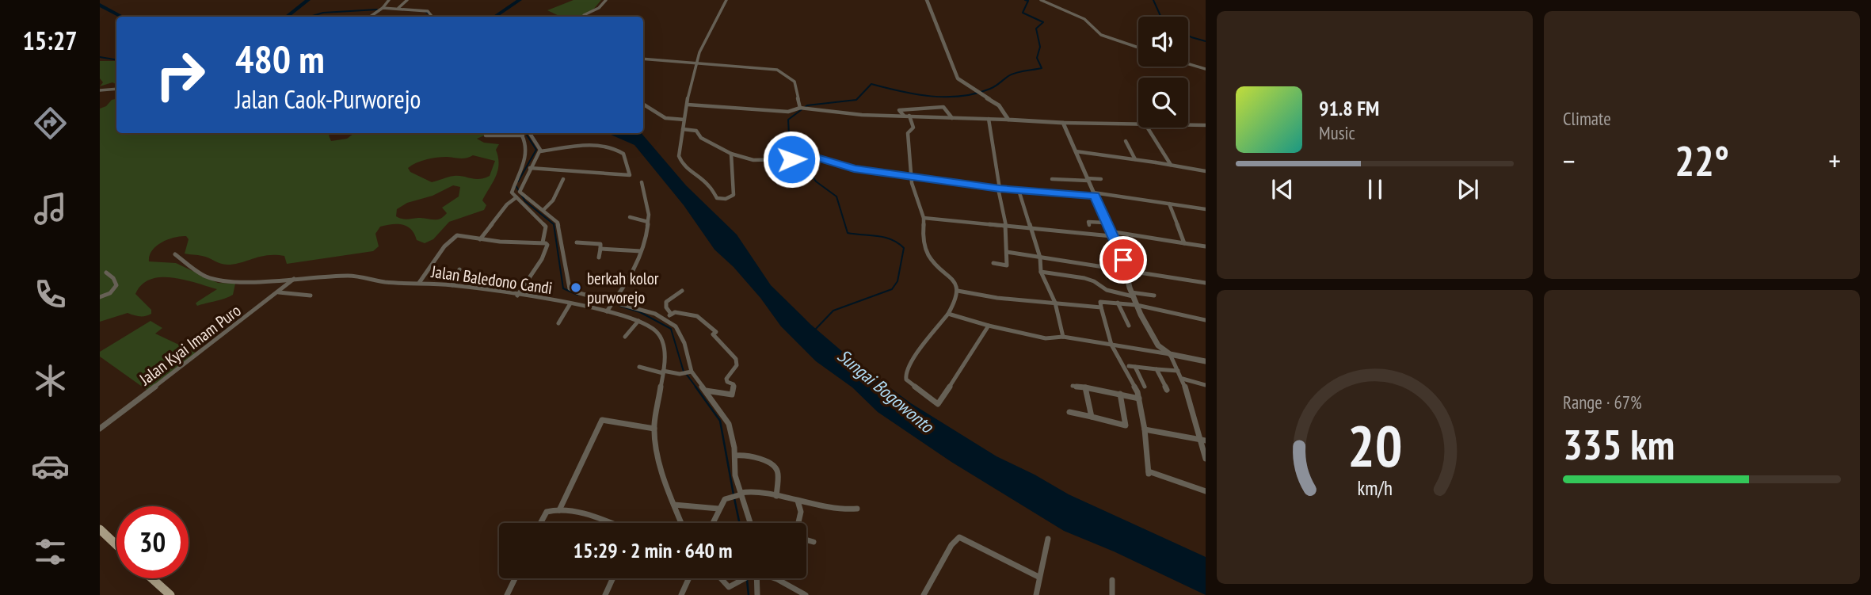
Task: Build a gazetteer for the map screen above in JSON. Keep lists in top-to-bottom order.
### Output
{
  "streets": {
    "street": ["Jalan Baledono Candi", "Jalan Kyai Imam Puro"]
  },
  "crossings": [
    ["Jalan Baledono Candi", "Jalan Kyai Imam Puro"]
  ],
  "water": ["Sungai Bogowonto"],
  "places": ["berkah kolor purworejo"],
  "page": {
    "tabs": "15:27",
    "tile": [
      "Climate",
      ["Range · 67%", "335 km"]
    ],
    "turn": ["480 m", "Jalan Caok-Purworejo"],
    "song": ["91.8 FM", "Music"],
    "heat": ["−", "22°", "+"],
    "limit": "30",
    "trip": "15:29 · 2 min · 640 m",
    "gauge": ["20", "km/h"]
  }
}
